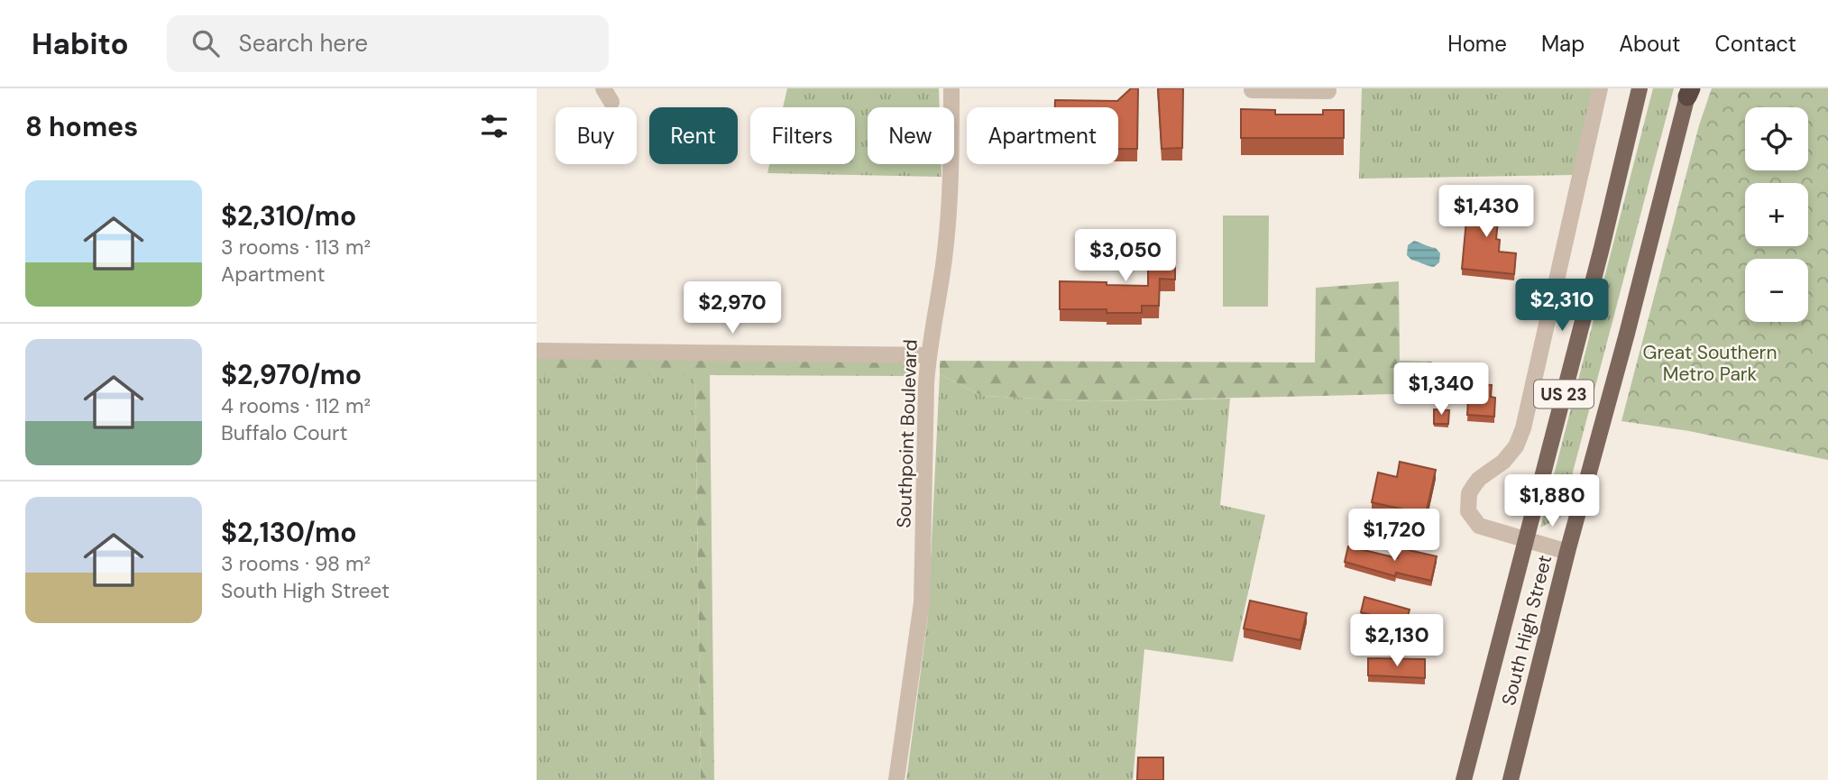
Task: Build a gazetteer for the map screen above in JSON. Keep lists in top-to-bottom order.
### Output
{
  "streets": {
    "main road": ["US 23", "South High Street"],
    "street": ["Southpoint Boulevard"]
  },
  "parks": ["Great Southern Metro Park"],
  "page": {
    "header": "Habito",
    "search": "Search here",
    "nav": [
      "Home",
      "Map",
      "About",
      "Contact"
    ],
    "heading": "8 homes",
    "map_buttons": ["+", "−"],
    "chip": [
      "Buy",
      "Rent",
      "Filters",
      "New",
      "Apartment"
    ],
    "list": [
      {
        "name": "$2,310/mo",
        "note": "3 rooms · 113 m² · Apartment"
      },
      {
        "name": "$2,970/mo",
        "note": "4 rooms · 112 m² · Buffalo Court"
      },
      {
        "name": "$2,130/mo",
        "note": "3 rooms · 98 m² · South High Street"
      }
    ],
    "price": [
      "$1,430",
      "$3,050",
      "$2,310",
      "$2,970",
      "$1,340",
      "$1,880",
      "$1,720",
      "$2,130"
    ]
  }
}
